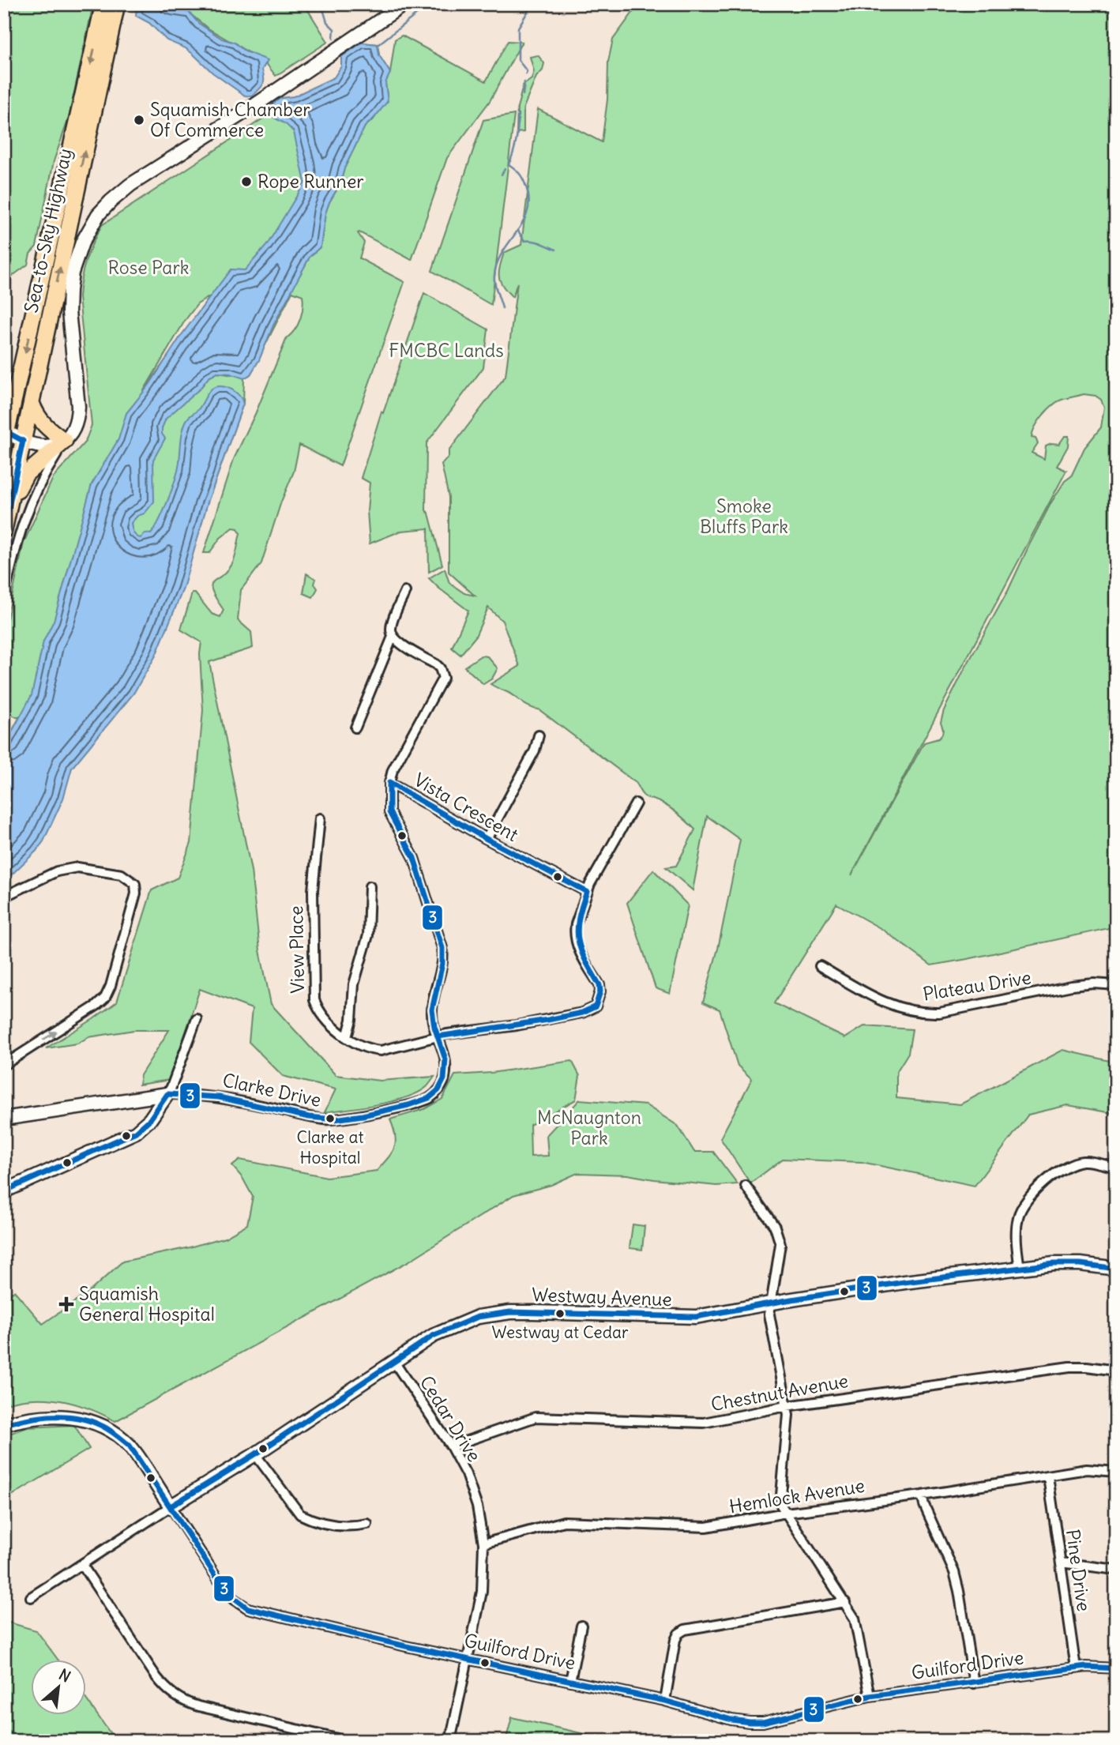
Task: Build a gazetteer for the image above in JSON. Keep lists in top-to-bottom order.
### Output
{
  "streets": {
    "highway": ["Sea-to-Sky Highway"],
    "street": [
      "Vista Crescent",
      "View Place",
      "Plateau Drive",
      "Clarke Drive",
      "Westway Avenue",
      "Chestnut Avenue",
      "Cedar Drive",
      "Hemlock Avenue",
      "Pine Drive",
      "Guilford Drive"
    ]
  },
  "crossings": [
    ["Vista Crescent", "View Place"],
    ["Vista Crescent", "Clarke Drive"],
    ["View Place", "Clarke Drive"],
    ["Westway Avenue", "Cedar Drive"],
    ["Westway Avenue", "Guilford Drive"],
    ["Chestnut Avenue", "Cedar Drive"],
    ["Cedar Drive", "Hemlock Avenue"],
    ["Cedar Drive", "Guilford Drive"],
    ["Hemlock Avenue", "Pine Drive"],
    ["Pine Drive", "Guilford Drive"]
  ],
  "parks": [
    "Rose Park",
    "FMCBC Lands",
    "Smoke Bluffs Park",
    "McNaugnton Park"
  ],
  "places": {
    "other": [
      "Squamish Chamber Of Commerce",
      "Rope Runner",
      "Clarke at Hospital",
      "Westway at Cedar"
    ],
    "health": ["Squamish General Hospital"]
  },
  "lines": ["transit line 3"],
  "north": "top right"
}
